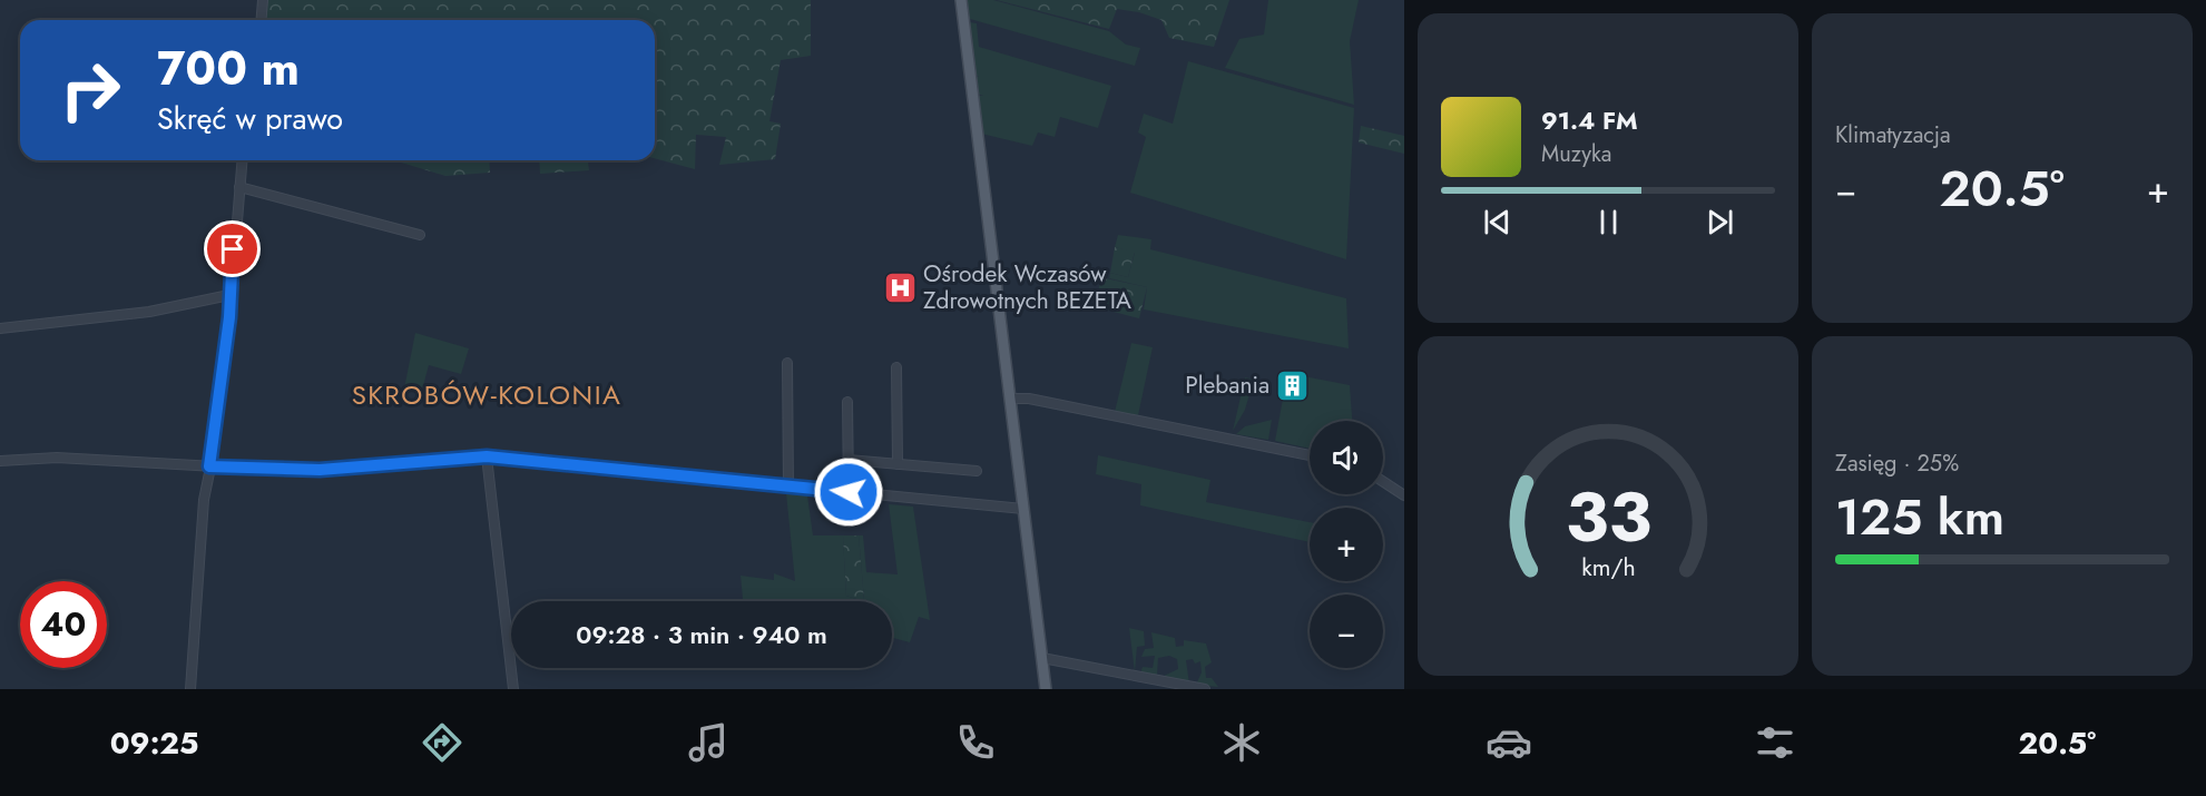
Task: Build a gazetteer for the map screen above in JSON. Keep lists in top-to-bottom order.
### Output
{
  "districts": ["SKROBÓW-KOLONIA"],
  "places": {
    "hospital": ["Ośrodek Wczasów Zdrowotnych BEZETA"],
    "building": ["Plebania"]
  },
  "page": {
    "tile": [
      "Klimatyzacja",
      ["Zasięg · 25%", "125 km"]
    ],
    "turn": ["700 m", "Skręć w prawo"],
    "song": ["91.4 FM", "Muzyka"],
    "heat": ["−", "20.5°", "+"],
    "map_buttons": ["+", "−"],
    "limit": "40",
    "trip": "09:28 · 3 min · 940 m",
    "tabs": ["09:25", "20.5°"],
    "gauge": ["33", "km/h"]
  }
}
